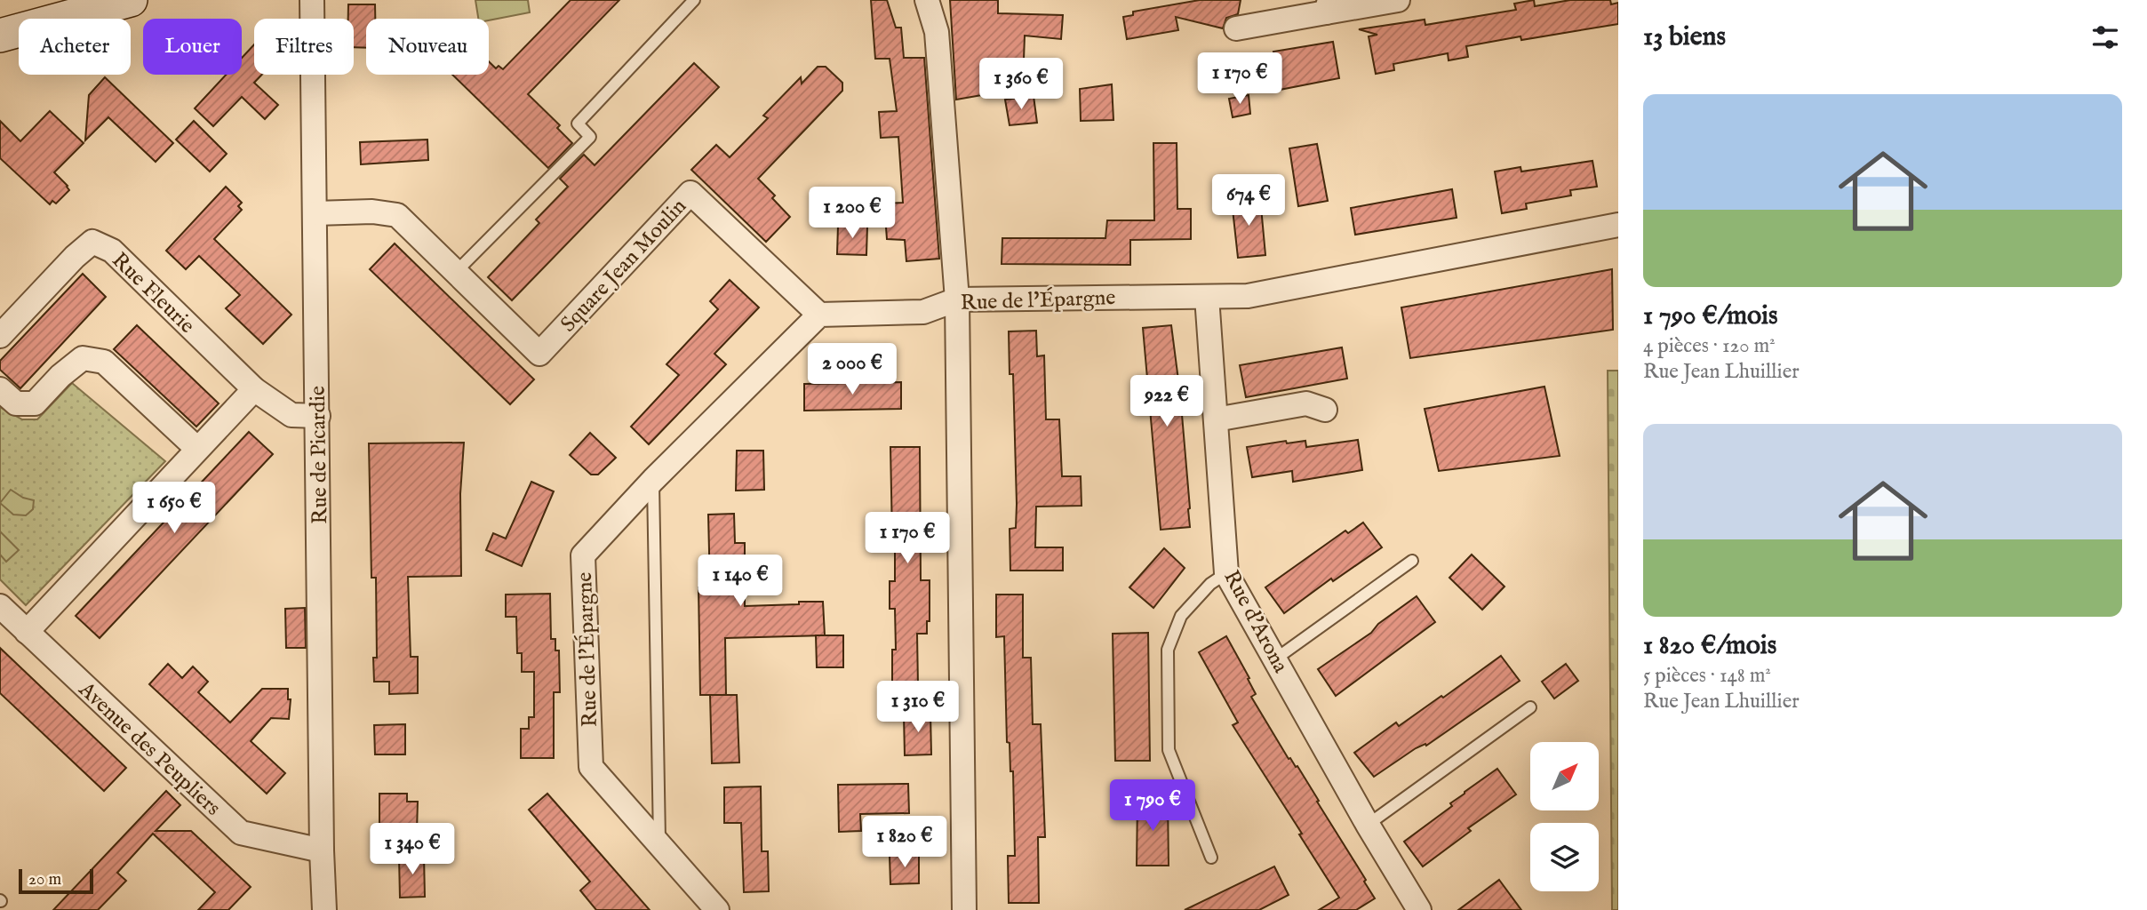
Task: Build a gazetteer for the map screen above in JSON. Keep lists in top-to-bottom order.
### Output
{
  "streets": {
    "street": [
      "Square Jean Moulin",
      "Rue Fleurie",
      "Rue de l'Épargne",
      "Rue de Picardie",
      "Rue d'Arona",
      "Avenue des Peupliers"
    ]
  },
  "crossings": [
    ["Square Jean Moulin", "Rue de l'Épargne"],
    ["Square Jean Moulin", "Rue de Picardie"],
    ["Rue Fleurie", "Rue de Picardie"],
    ["Rue de l'Épargne", "Rue d'Arona"],
    ["Rue de Picardie", "Avenue des Peupliers"]
  ],
  "scale_bar": "20 m",
  "north": "top right",
  "page": {
    "heading": "13 biens",
    "chip": [
      "Acheter",
      "Louer",
      "Filtres",
      "Nouveau"
    ],
    "price": [
      "1 170 €",
      "1 360 €",
      "674 €",
      "1 200 €",
      "2 000 €",
      "922 €",
      "1 650 €",
      "1 170 €",
      "1 140 €",
      "1 310 €",
      "1 790 €",
      "1 820 €",
      "1 340 €"
    ],
    "list": [
      {
        "name": "1 790 €/mois",
        "note": "4 pièces · 120 m² · Rue Jean Lhuillier"
      },
      {
        "name": "1 820 €/mois",
        "note": "5 pièces · 148 m² · Rue Jean Lhuillier"
      }
    ],
    "scale": "20 m"
  }
}
